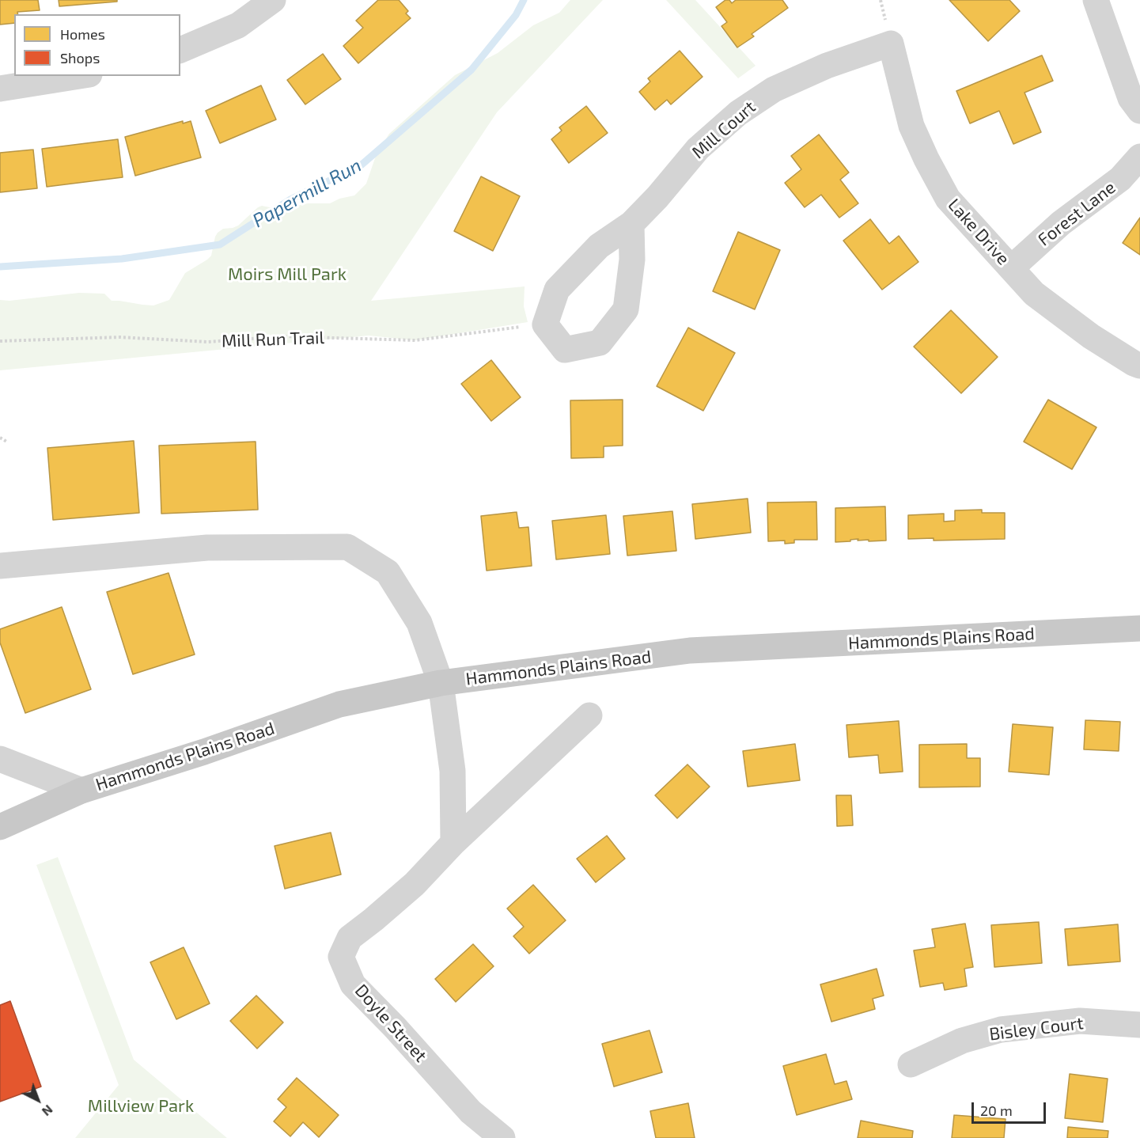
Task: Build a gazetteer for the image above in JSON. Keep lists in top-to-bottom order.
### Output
{
  "streets": {
    "main road": ["Hammonds Plains Road"],
    "street": [
      "Mill Court",
      "Forest Lane",
      "Lake Drive",
      "Doyle Street",
      "Bisley Court"
    ],
    "path": ["Mill Run Trail"]
  },
  "crossings": [
    ["Mill Court", "Lake Drive"],
    ["Mill Court", "Mill Run Trail"],
    ["Forest Lane", "Lake Drive"]
  ],
  "water": ["Papermill Run"],
  "parks": ["Moirs Mill Park", "Millview Park"],
  "legend": ["Homes", "Shops"],
  "scale_bar": "20 m",
  "north": "bottom right"
}
